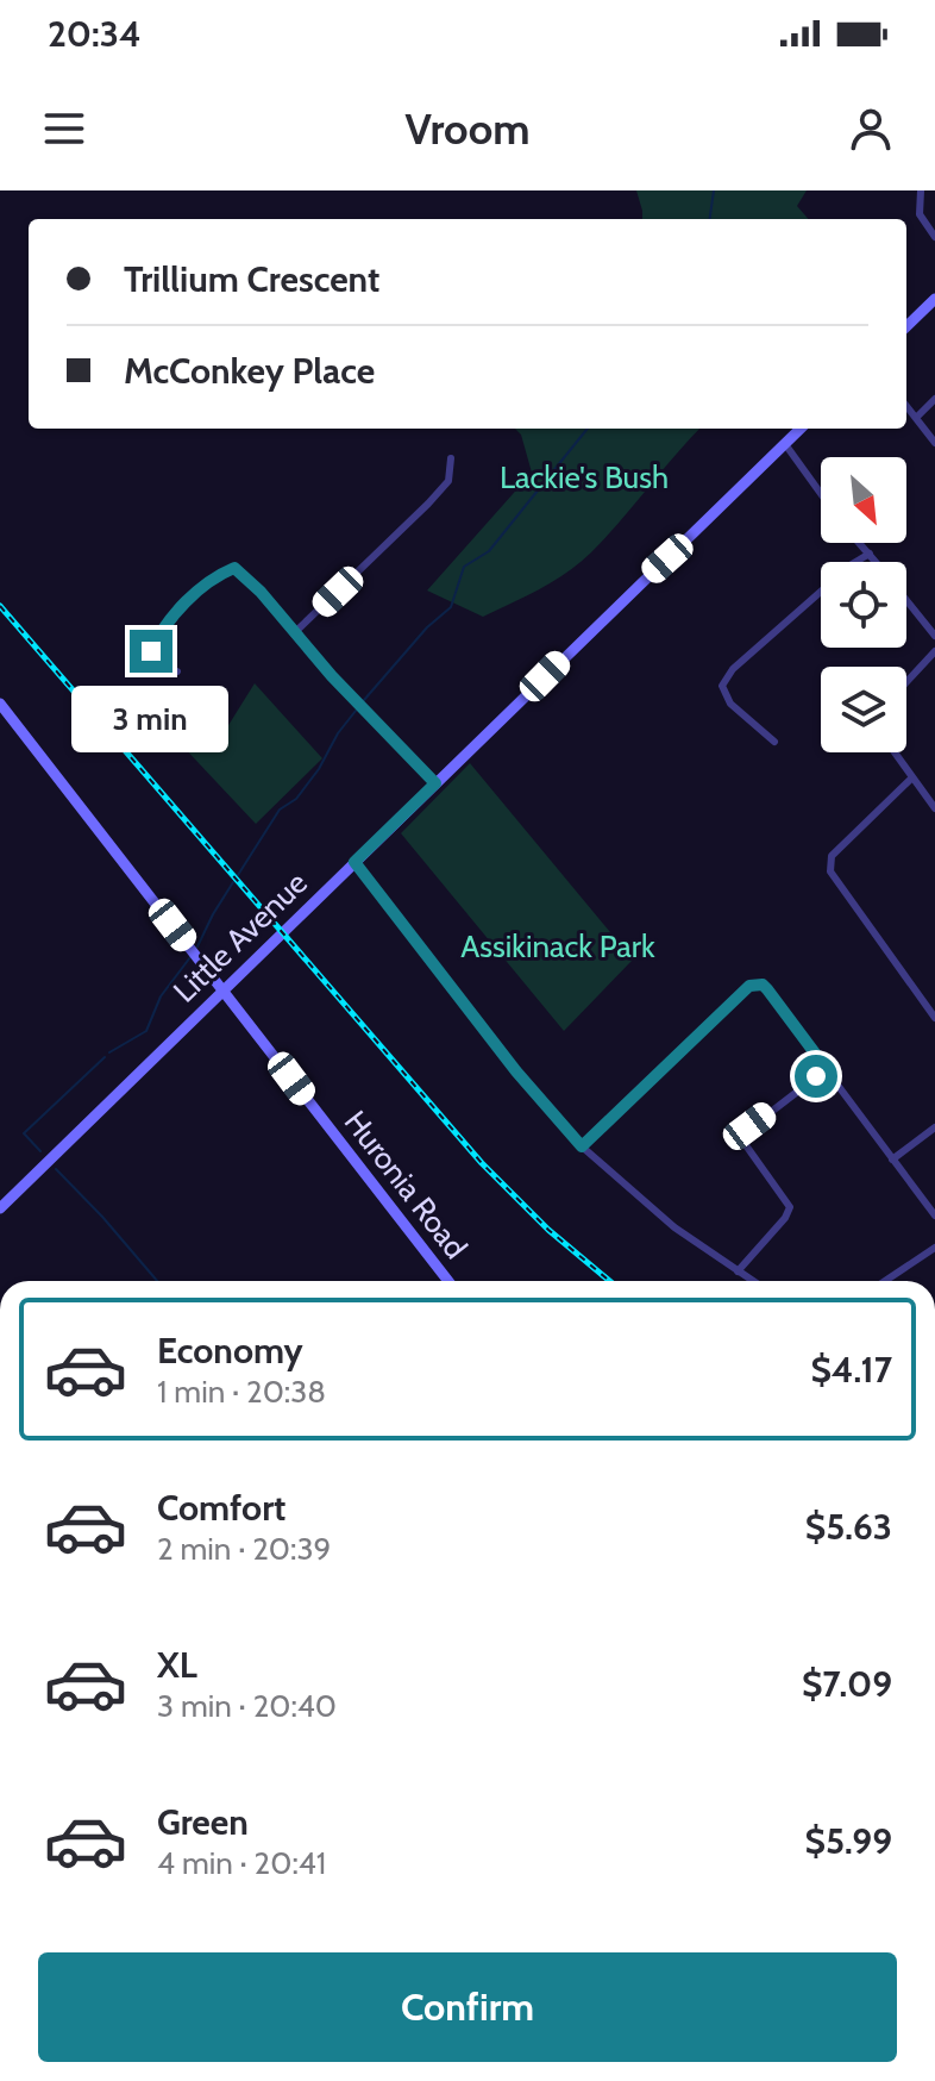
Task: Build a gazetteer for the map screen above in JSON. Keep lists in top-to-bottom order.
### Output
{
  "streets": {
    "street": ["Little Avenue", "Huronia Road"]
  },
  "crossings": [
    ["Little Avenue", "Huronia Road"]
  ],
  "parks": ["Lackie's Bush", "Assikinack Park"],
  "north": "bottom right",
  "page": {
    "status": "20:34",
    "header": "Vroom",
    "banner": ["Trillium Crescent", "McConkey Place"],
    "bubble": "3 min",
    "list": [
      {
        "name": "Economy",
        "note": "1 min · 20:38",
        "value": "$4.17"
      },
      {
        "name": "Comfort",
        "note": "2 min · 20:39",
        "value": "$5.63"
      },
      {
        "name": "XL",
        "note": "3 min · 20:40",
        "value": "$7.09"
      },
      {
        "name": "Green",
        "note": "4 min · 20:41",
        "value": "$5.99"
      }
    ],
    "buttons": "Confirm"
  }
}
